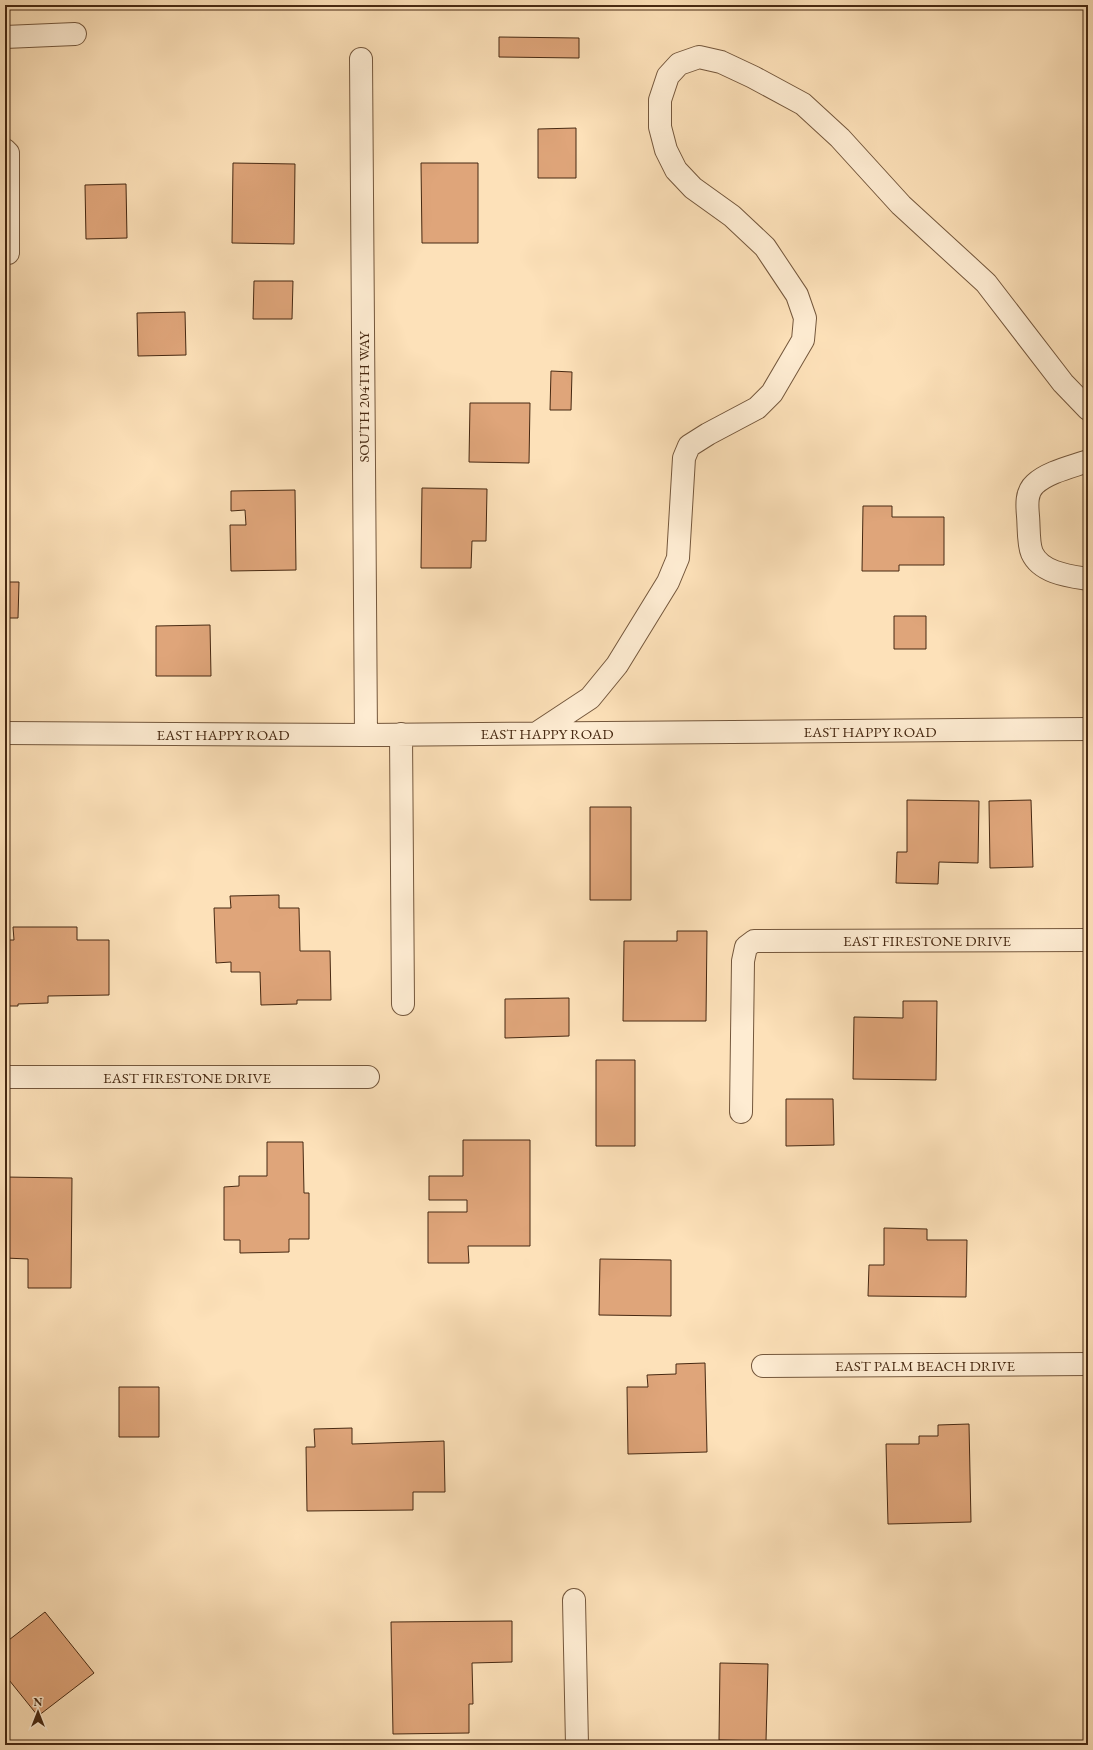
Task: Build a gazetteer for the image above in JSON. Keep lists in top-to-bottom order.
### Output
{
  "streets": {
    "street": [
      "SOUTH 204TH WAY",
      "EAST HAPPY ROAD",
      "EAST FIRESTONE DRIVE",
      "EAST PALM BEACH DRIVE"
    ]
  },
  "crossings": [
    ["SOUTH 204TH WAY", "EAST HAPPY ROAD"]
  ],
  "north": "top"
}
